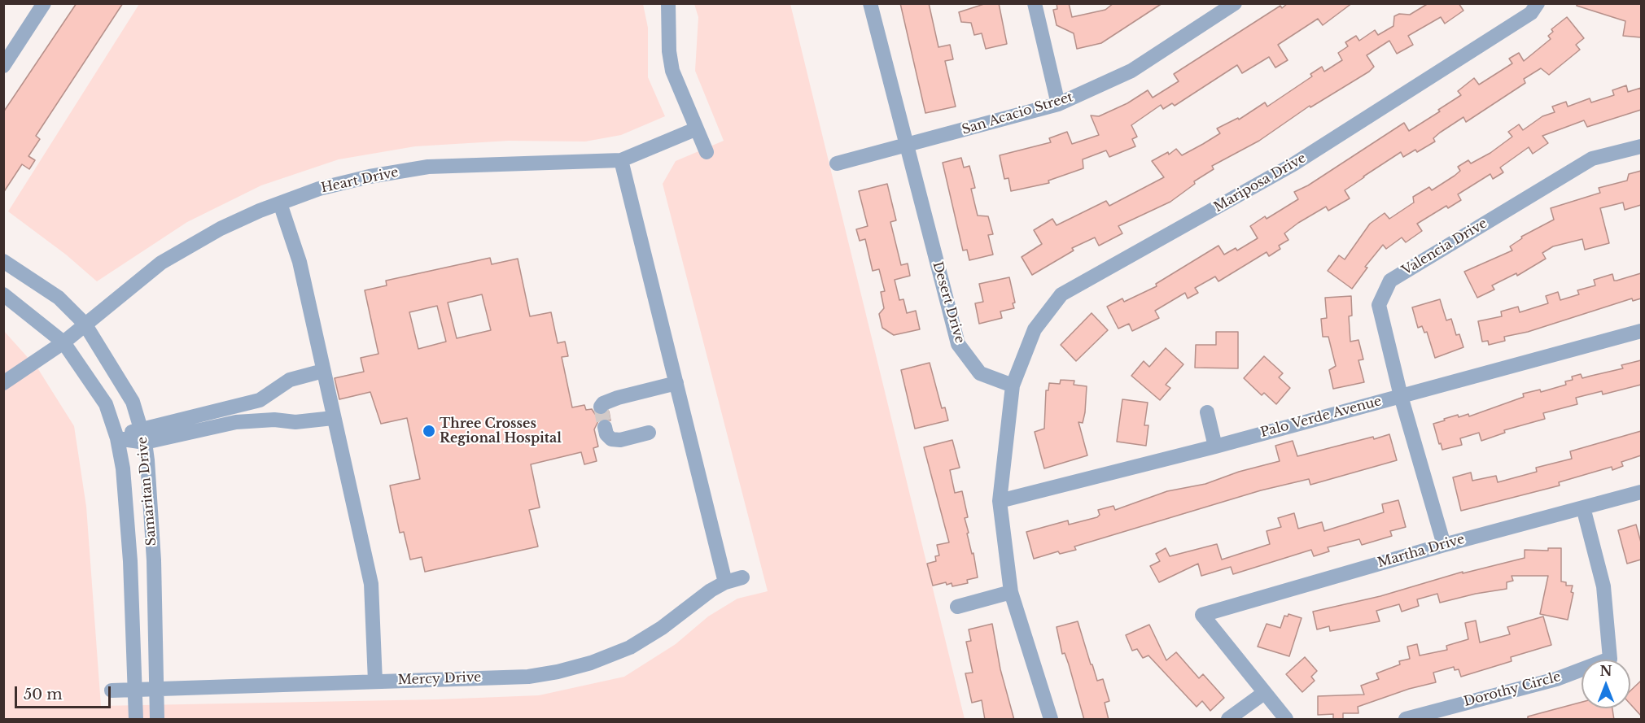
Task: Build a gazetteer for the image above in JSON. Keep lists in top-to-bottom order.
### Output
{
  "streets": {
    "street": [
      "San Acacio Street",
      "Heart Drive",
      "Mariposa Drive",
      "Valencia Drive",
      "Desert Drive",
      "Palo Verde Avenue",
      "Samaritan Drive",
      "Martha Drive",
      "Mercy Drive",
      "Dorothy Circle"
    ]
  },
  "crossings": [
    ["San Acacio Street", "Desert Drive"],
    ["Heart Drive", "Samaritan Drive"],
    ["Mariposa Drive", "Desert Drive"],
    ["Valencia Drive", "Palo Verde Avenue"],
    ["Valencia Drive", "Martha Drive"],
    ["Samaritan Drive", "Mercy Drive"],
    ["Martha Drive", "Dorothy Circle"]
  ],
  "places": ["Three Crosses Regional Hospital"],
  "scale_bar": "50 m",
  "north": "top"
}
